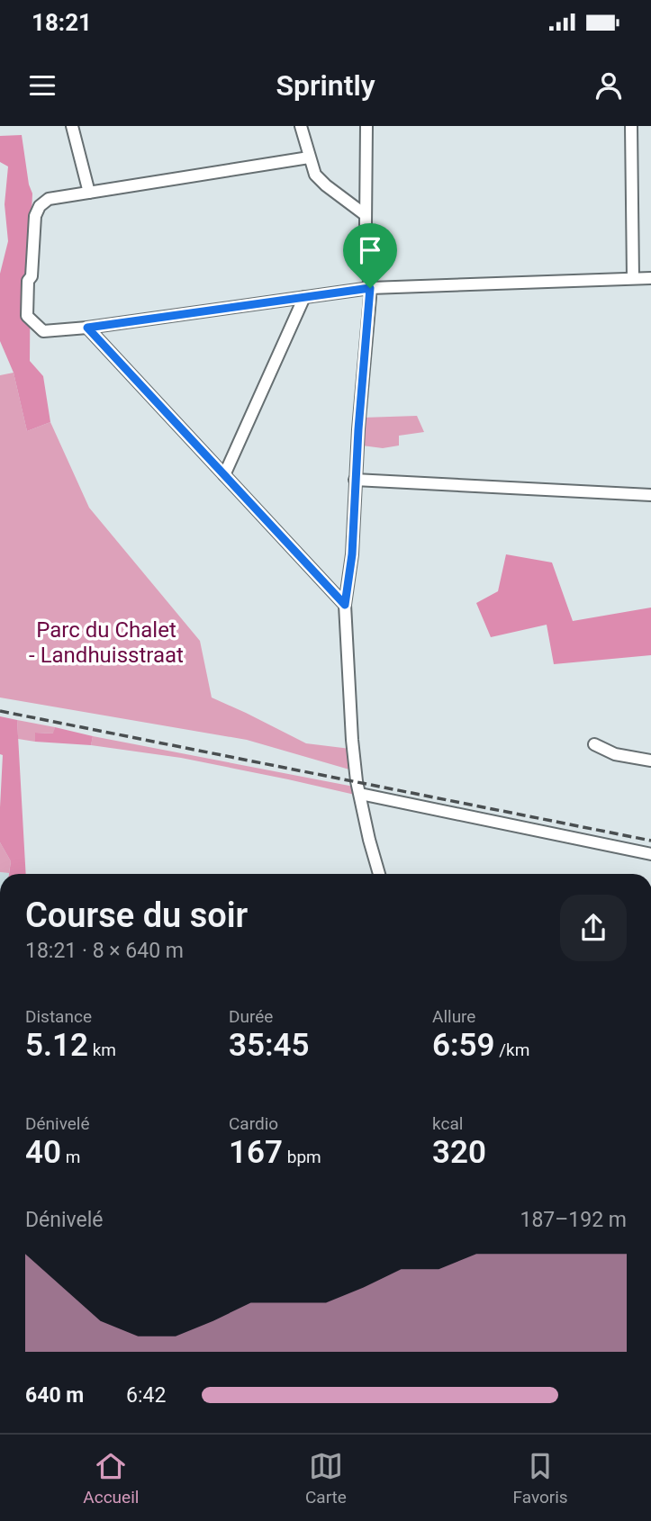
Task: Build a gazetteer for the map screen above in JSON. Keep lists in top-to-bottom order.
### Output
{
  "parks": ["Parc du Chalet - Landhuisstraat"],
  "page": {
    "status": "18:21",
    "header": "Sprintly",
    "heading": ["Course du soir", "18:21 · 8 × 640 m"],
    "stats": [
      ["Distance", "5.12 km"],
      ["Durée", "35:45"],
      ["Allure", "6:59 /km"],
      ["Dénivelé", "40 m"],
      ["Cardio", "167 bpm"],
      ["kcal", "320"]
    ],
    "chart": ["Dénivelé", "187–192 m"],
    "list": [
      {
        "name": "640 m",
        "note": "6:42"
      }
    ],
    "tabs": ["Accueil", "Carte", "Favoris"]
  }
}
